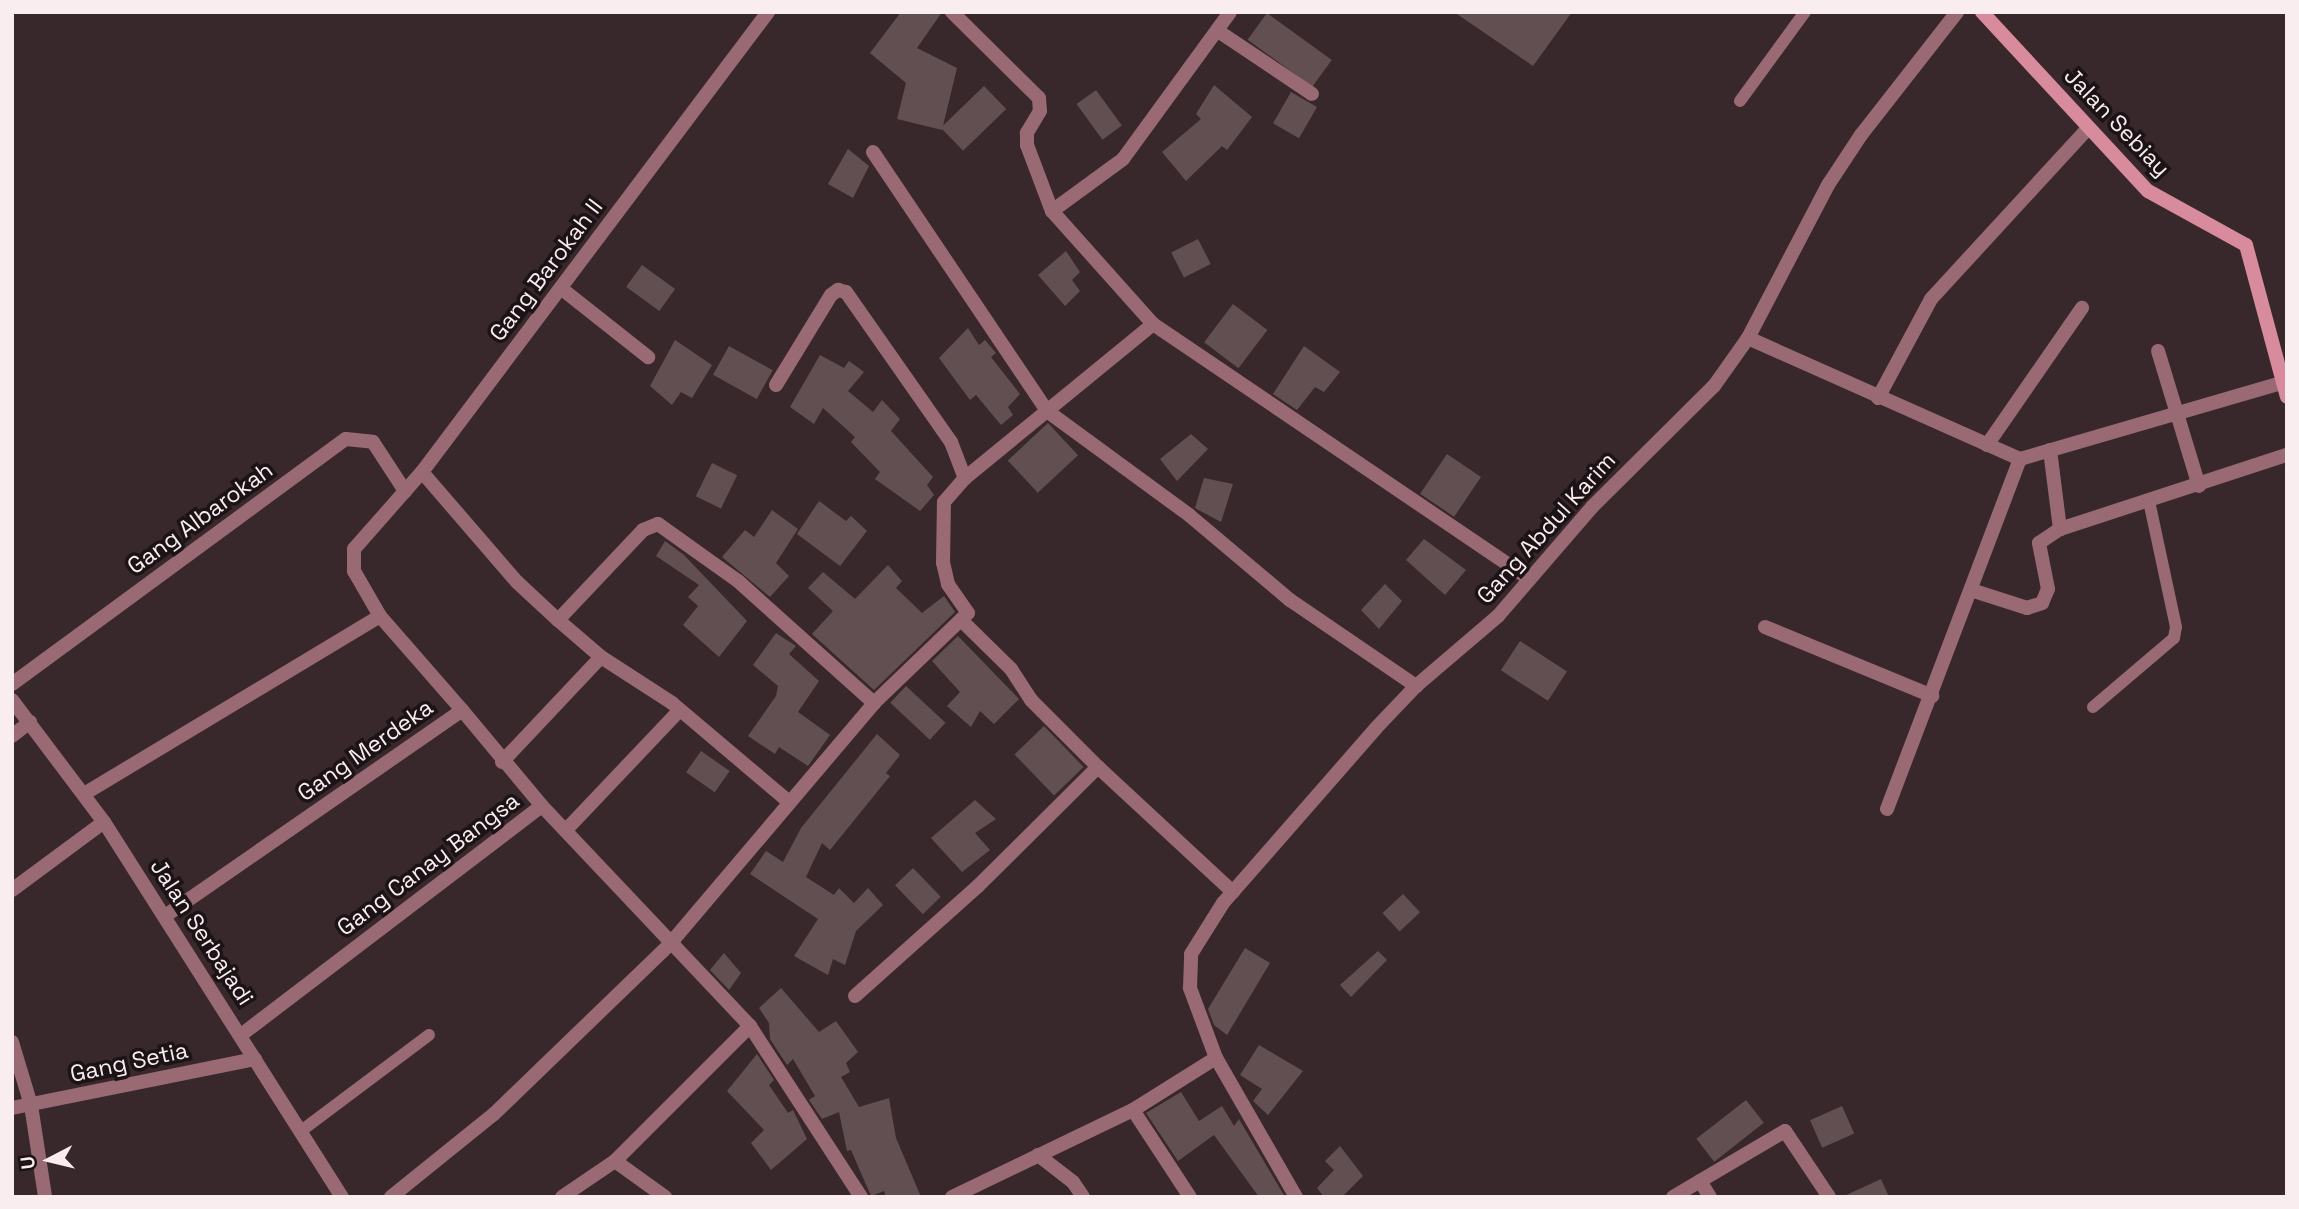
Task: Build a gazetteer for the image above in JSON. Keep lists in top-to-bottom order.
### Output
{
  "streets": {
    "street": [
      "Jalan Sebiay",
      "Gang Barokah II",
      "Gang Albarokah",
      "Gang Abdul Karim",
      "Gang Merdeka",
      "Gang Canay Bangsa",
      "Jalan Serbajadi",
      "Gang Setia"
    ]
  },
  "crossings": [
    ["Gang Barokah II", "Gang Albarokah"],
    ["Gang Barokah II", "Gang Merdeka"],
    ["Gang Merdeka", "Gang Canay Bangsa"],
    ["Gang Merdeka", "Jalan Serbajadi"],
    ["Gang Canay Bangsa", "Jalan Serbajadi"],
    ["Jalan Serbajadi", "Gang Setia"]
  ],
  "north": "left"
}
